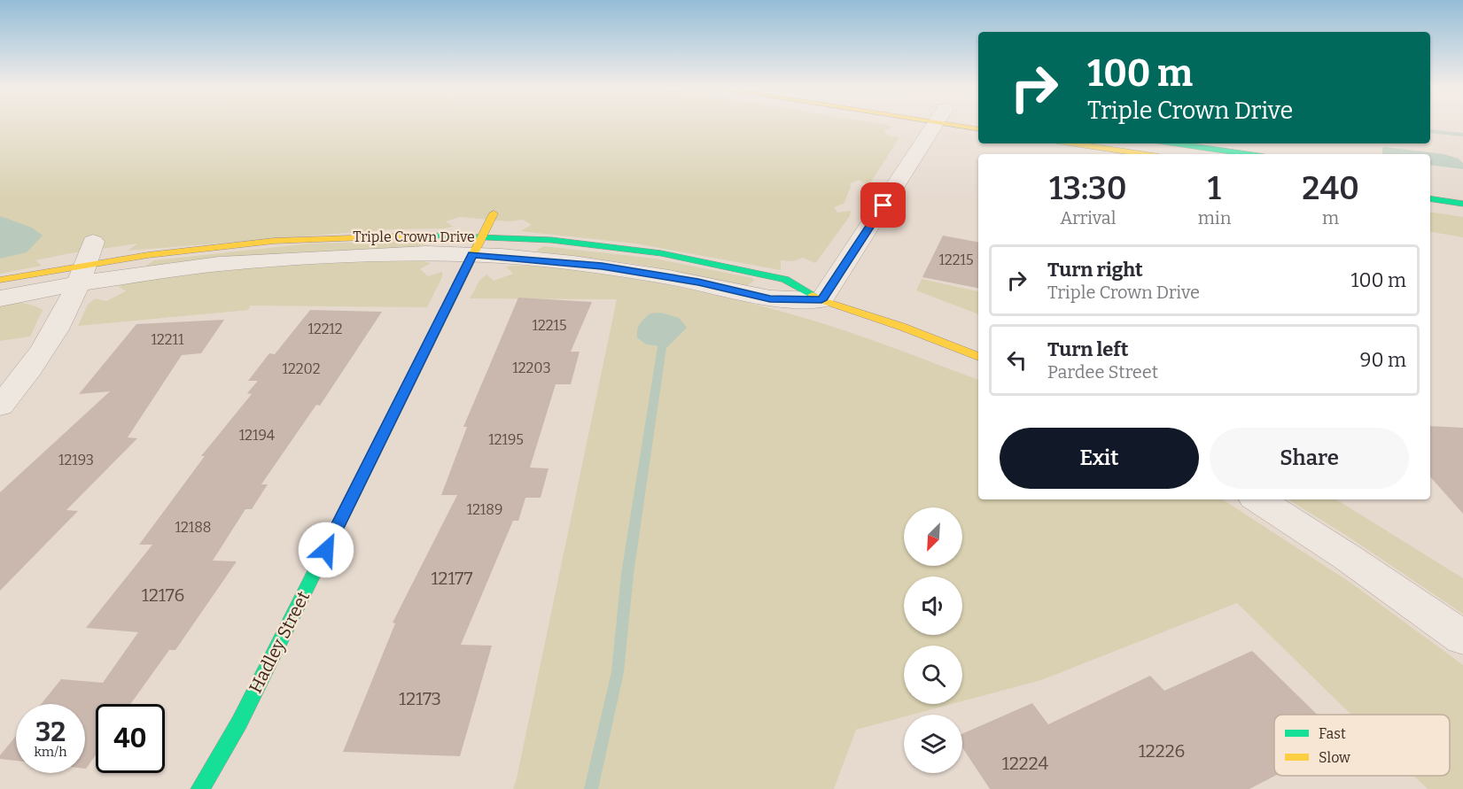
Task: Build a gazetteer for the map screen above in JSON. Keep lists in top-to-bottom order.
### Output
{
  "streets": {
    "street": ["Triple Crown Drive", "Hadley Street"]
  },
  "crossings": [
    ["Triple Crown Drive", "Hadley Street"]
  ],
  "house_numbers": [
    "12215",
    "12215",
    "12212",
    "12211",
    "12203",
    "12202",
    "12194",
    "12195",
    "12193",
    "12189",
    "12188",
    "12177",
    "12176",
    "12173",
    "12226",
    "12224"
  ],
  "legend": ["Fast", "Slow"],
  "north": "bottom left",
  "page": {
    "turn": ["100 m", "Triple Crown Drive"],
    "eta": [
      "13:30",
      "Arrival",
      "1",
      "min",
      "240",
      "m"
    ],
    "list": [
      {
        "name": "Turn right",
        "note": "Triple Crown Drive",
        "value": "100 m"
      },
      {
        "name": "Turn left",
        "note": "Pardee Street",
        "value": "90 m"
      }
    ],
    "buttons": ["Exit", "Share"],
    "speed": "32 km/h",
    "limit": "40"
  }
}
